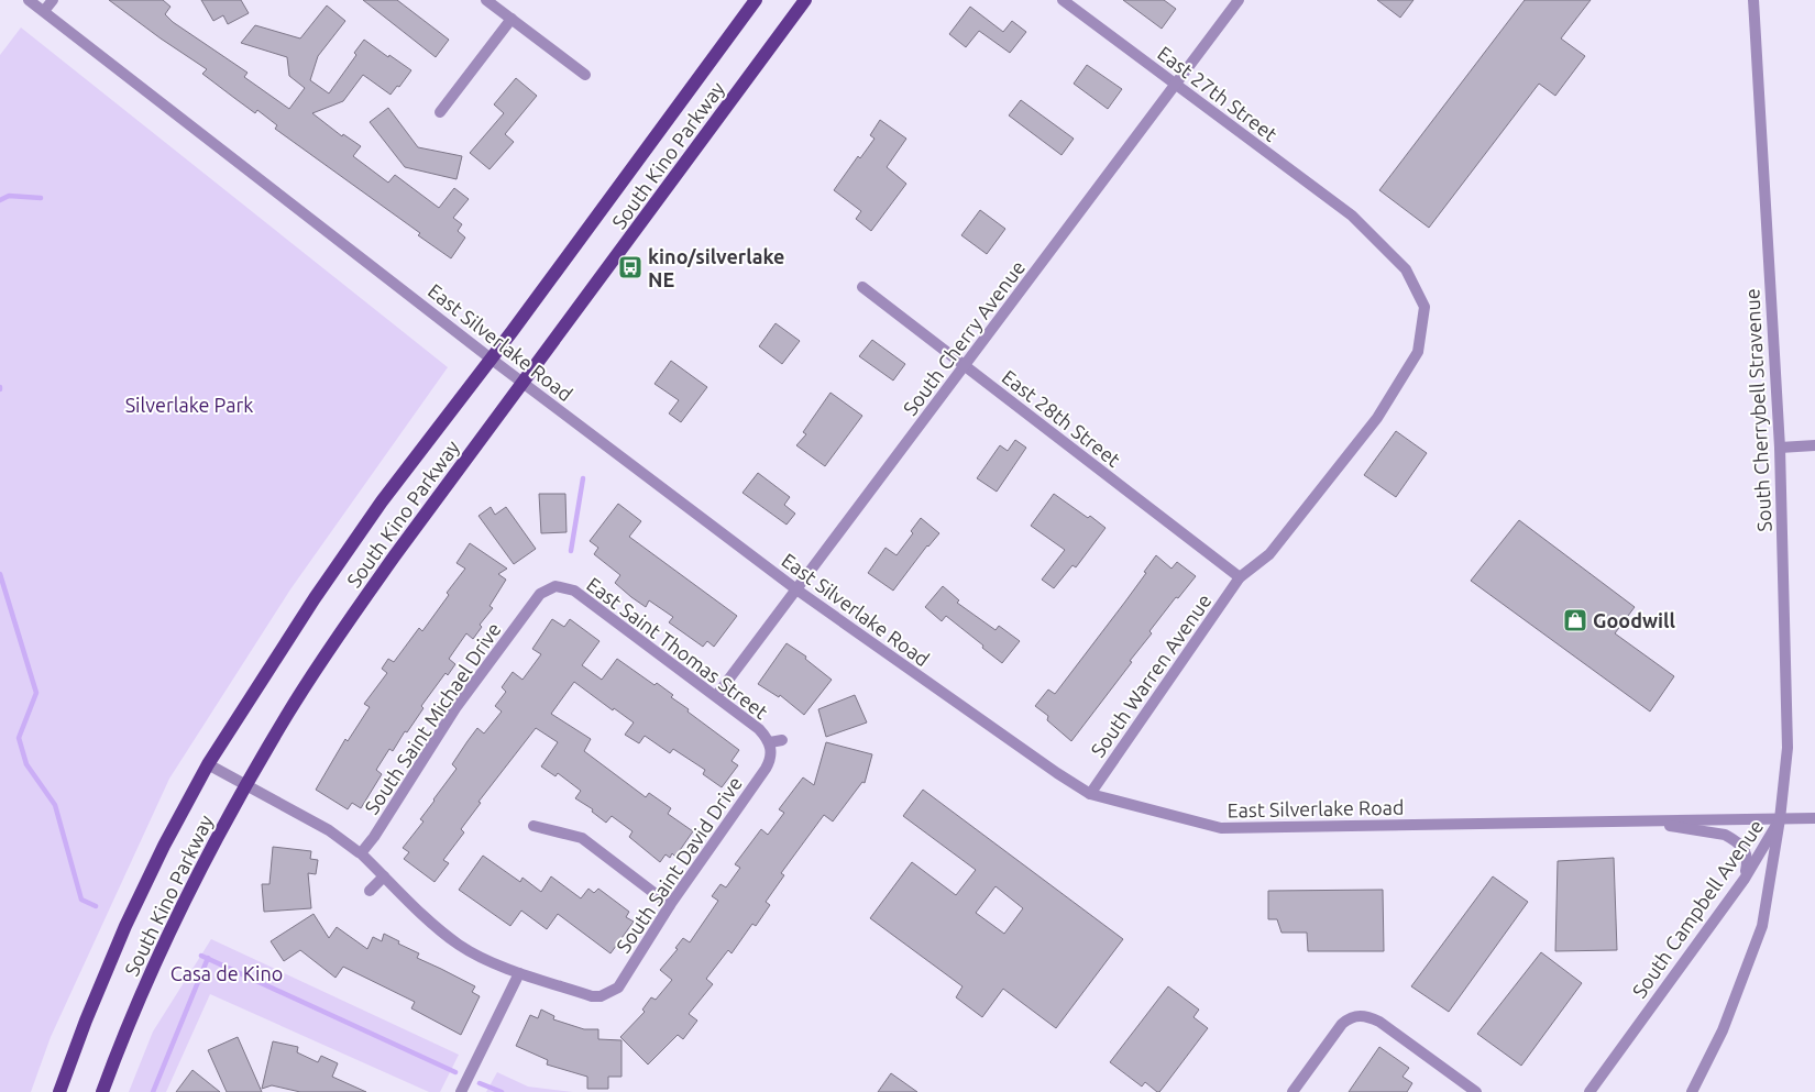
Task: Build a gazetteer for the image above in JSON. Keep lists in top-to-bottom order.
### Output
{
  "streets": {
    "main road": ["South Kino Parkway"],
    "street": [
      "East 27th Street",
      "South Cherry Avenue",
      "East Silverlake Road",
      "South Cherrybell Stravenue",
      "East 28th Street",
      "East Saint Thomas Street",
      "South Warren Avenue",
      "South Saint Michael Drive",
      "South Saint David Drive",
      "South Campbell Avenue"
    ]
  },
  "crossings": [
    ["East 27th Street", "South Cherry Avenue"],
    ["East 27th Street", "East 28th Street"],
    ["East 27th Street", "South Warren Avenue"],
    ["South Kino Parkway", "East Silverlake Road"],
    ["South Cherry Avenue", "East Silverlake Road"],
    ["South Cherry Avenue", "East 28th Street"],
    ["South Cherry Avenue", "East Saint Thomas Street"],
    ["East Silverlake Road", "South Cherrybell Stravenue"],
    ["East Silverlake Road", "South Warren Avenue"],
    ["East Silverlake Road", "South Campbell Avenue"],
    ["South Cherrybell Stravenue", "South Campbell Avenue"],
    ["East 28th Street", "South Warren Avenue"],
    ["East Saint Thomas Street", "South Saint Michael Drive"],
    ["East Saint Thomas Street", "South Saint David Drive"]
  ],
  "parks": ["Silverlake Park", "Casa de Kino"],
  "places": {
    "bus stop": ["kino/silverlake NE"],
    "shop": ["Goodwill"]
  }
}
